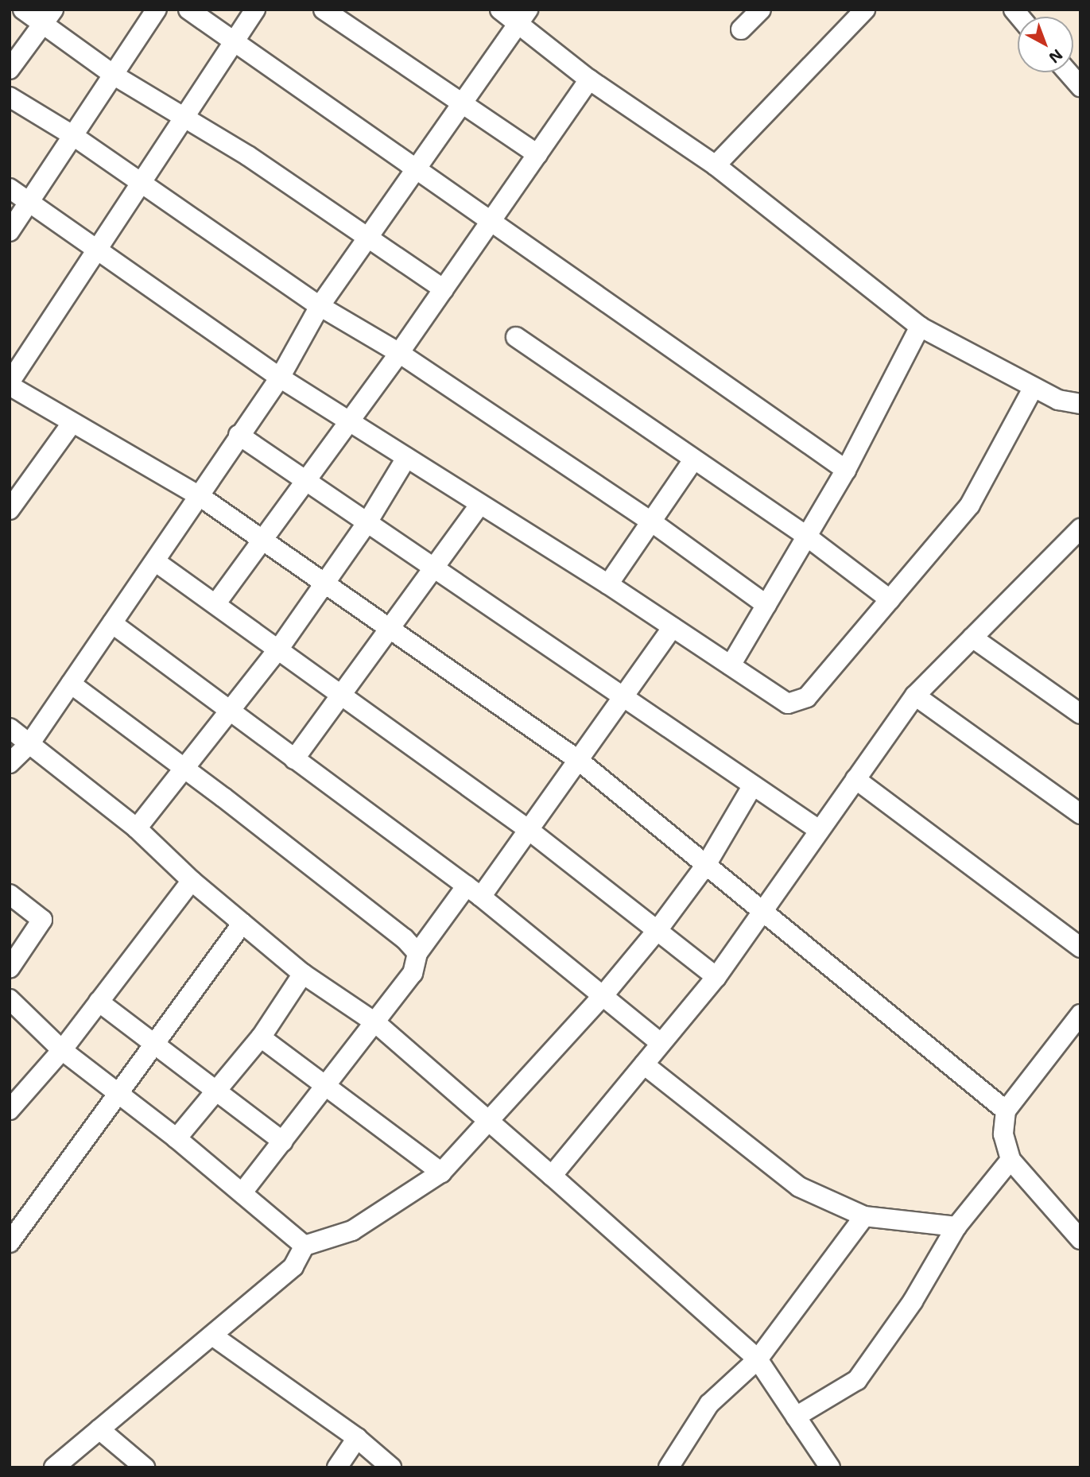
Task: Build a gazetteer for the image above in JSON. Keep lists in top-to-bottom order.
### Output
{
  "north": "bottom right"
}
